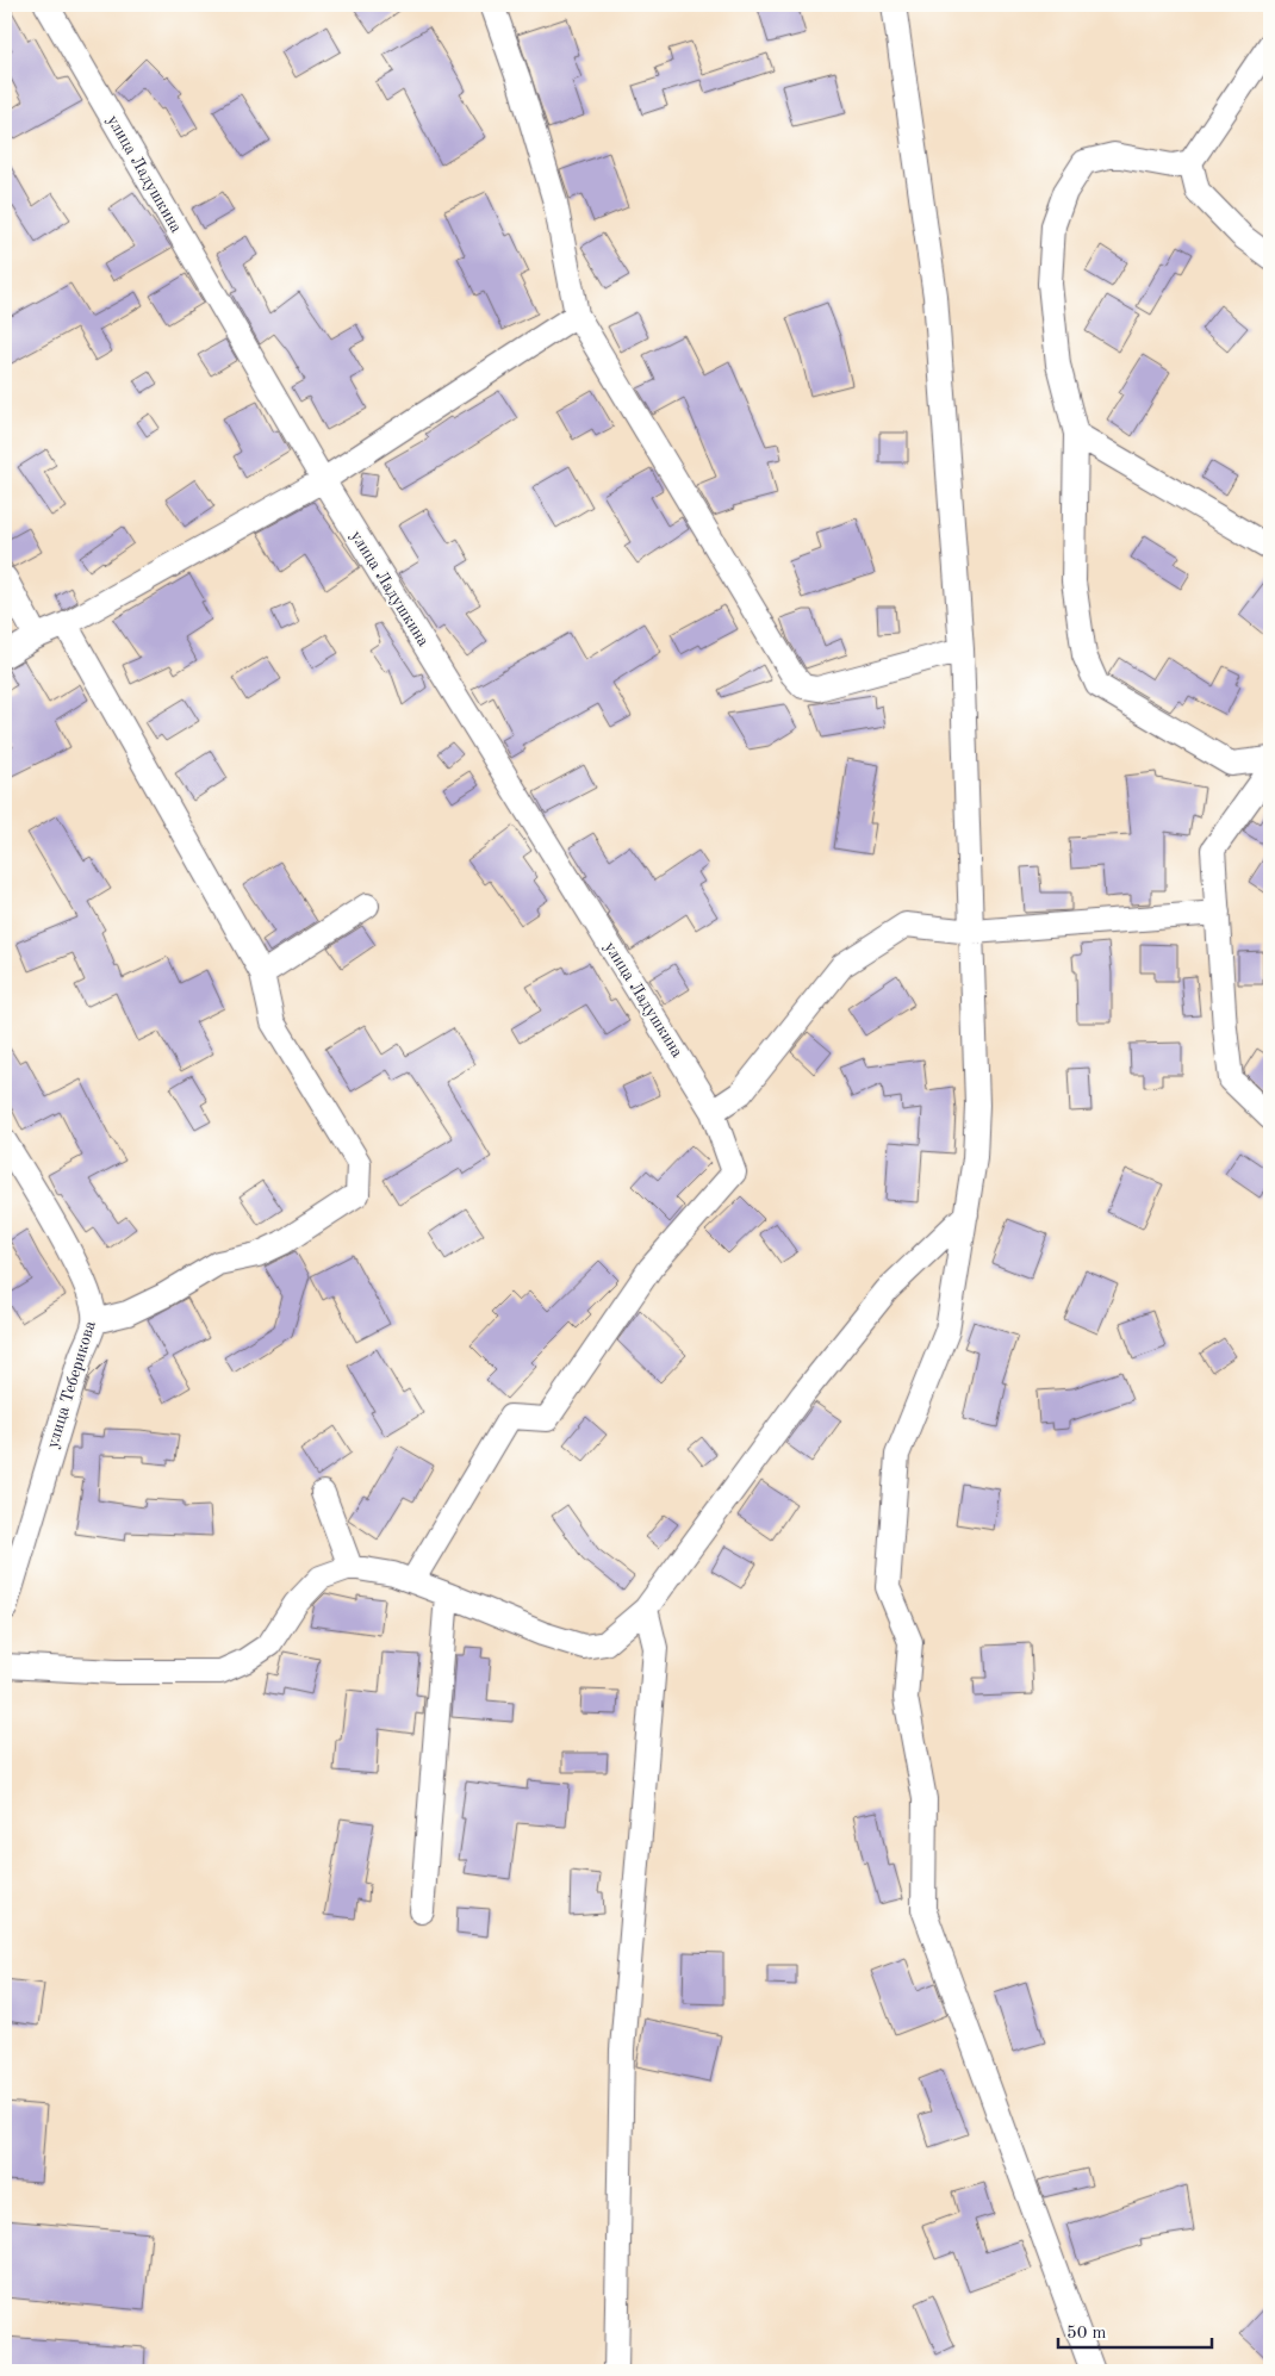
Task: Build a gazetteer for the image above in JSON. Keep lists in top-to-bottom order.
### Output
{
  "streets": {
    "street": ["улица Ладушкина", "улица Теберикова"]
  },
  "scale_bar": "50 m"
}
